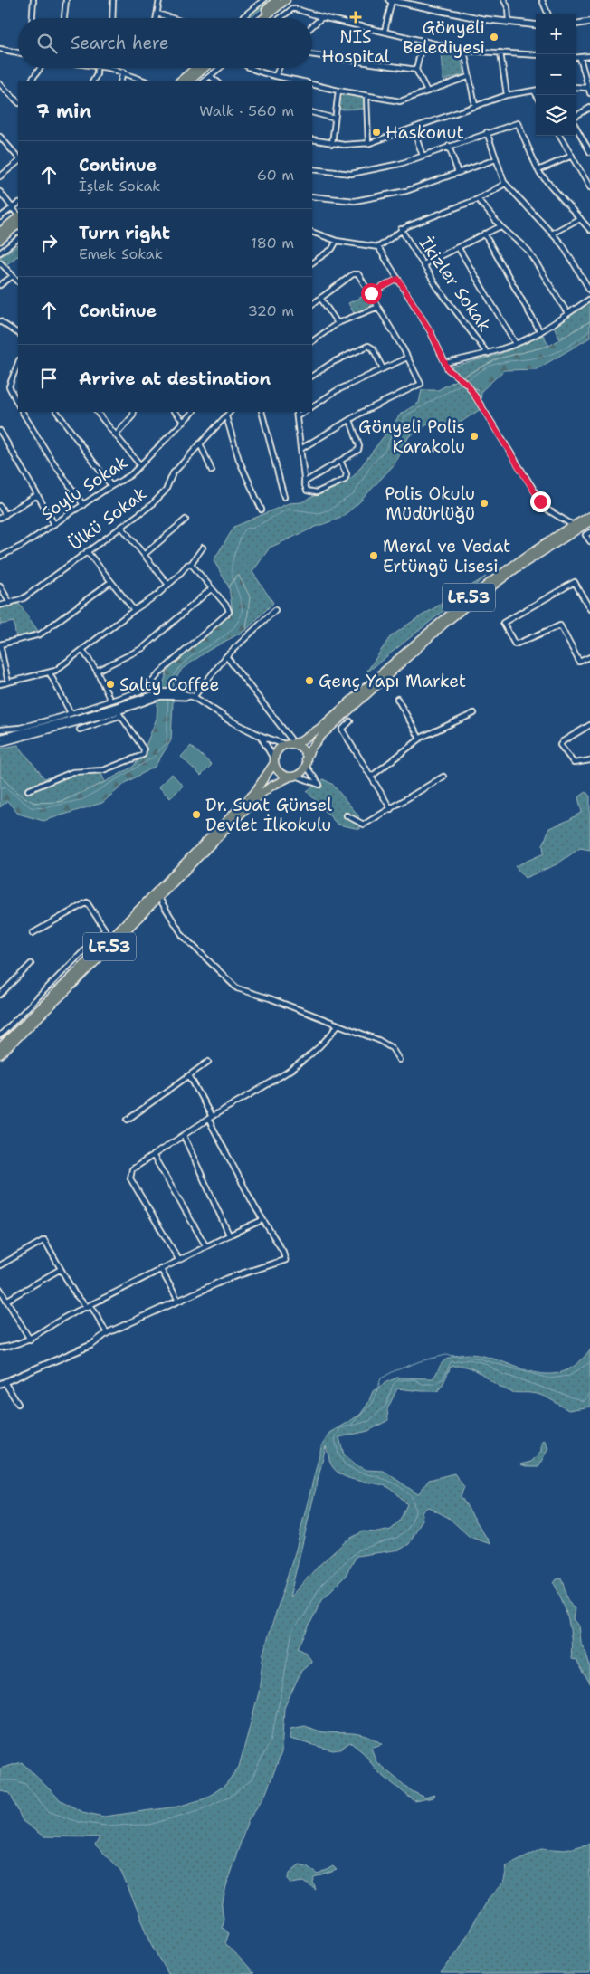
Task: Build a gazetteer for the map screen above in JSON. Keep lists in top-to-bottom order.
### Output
{
  "streets": {
    "highway": ["LF.53"],
    "street": ["İkizler Sokak", "Soylu Sokak", "Ülkü Sokak"]
  },
  "places": {
    "health": ["NIS Hospital"],
    "other": [
      "Gönyeli Belediyesi",
      "Haskonut",
      "Gönyeli Polis Karakolu",
      "Polis Okulu Müdürlüğü",
      "Meral ve Vedat Ertüngü Lisesi",
      "Genç Yapı Market",
      "Salty Coffee",
      "Dr. Suat Günsel Devlet İlkokulu"
    ]
  },
  "page": {
    "map_buttons": ["+", "−"],
    "search": "Search here",
    "heading": ["7 min", "Walk · 560 m"],
    "list": [
      ["Continue", "İşlek Sokak", "60 m"],
      ["Turn right", "Emek Sokak", "180 m"],
      ["Continue", "320 m"],
      "Arrive at destination"
    ]
  }
}
